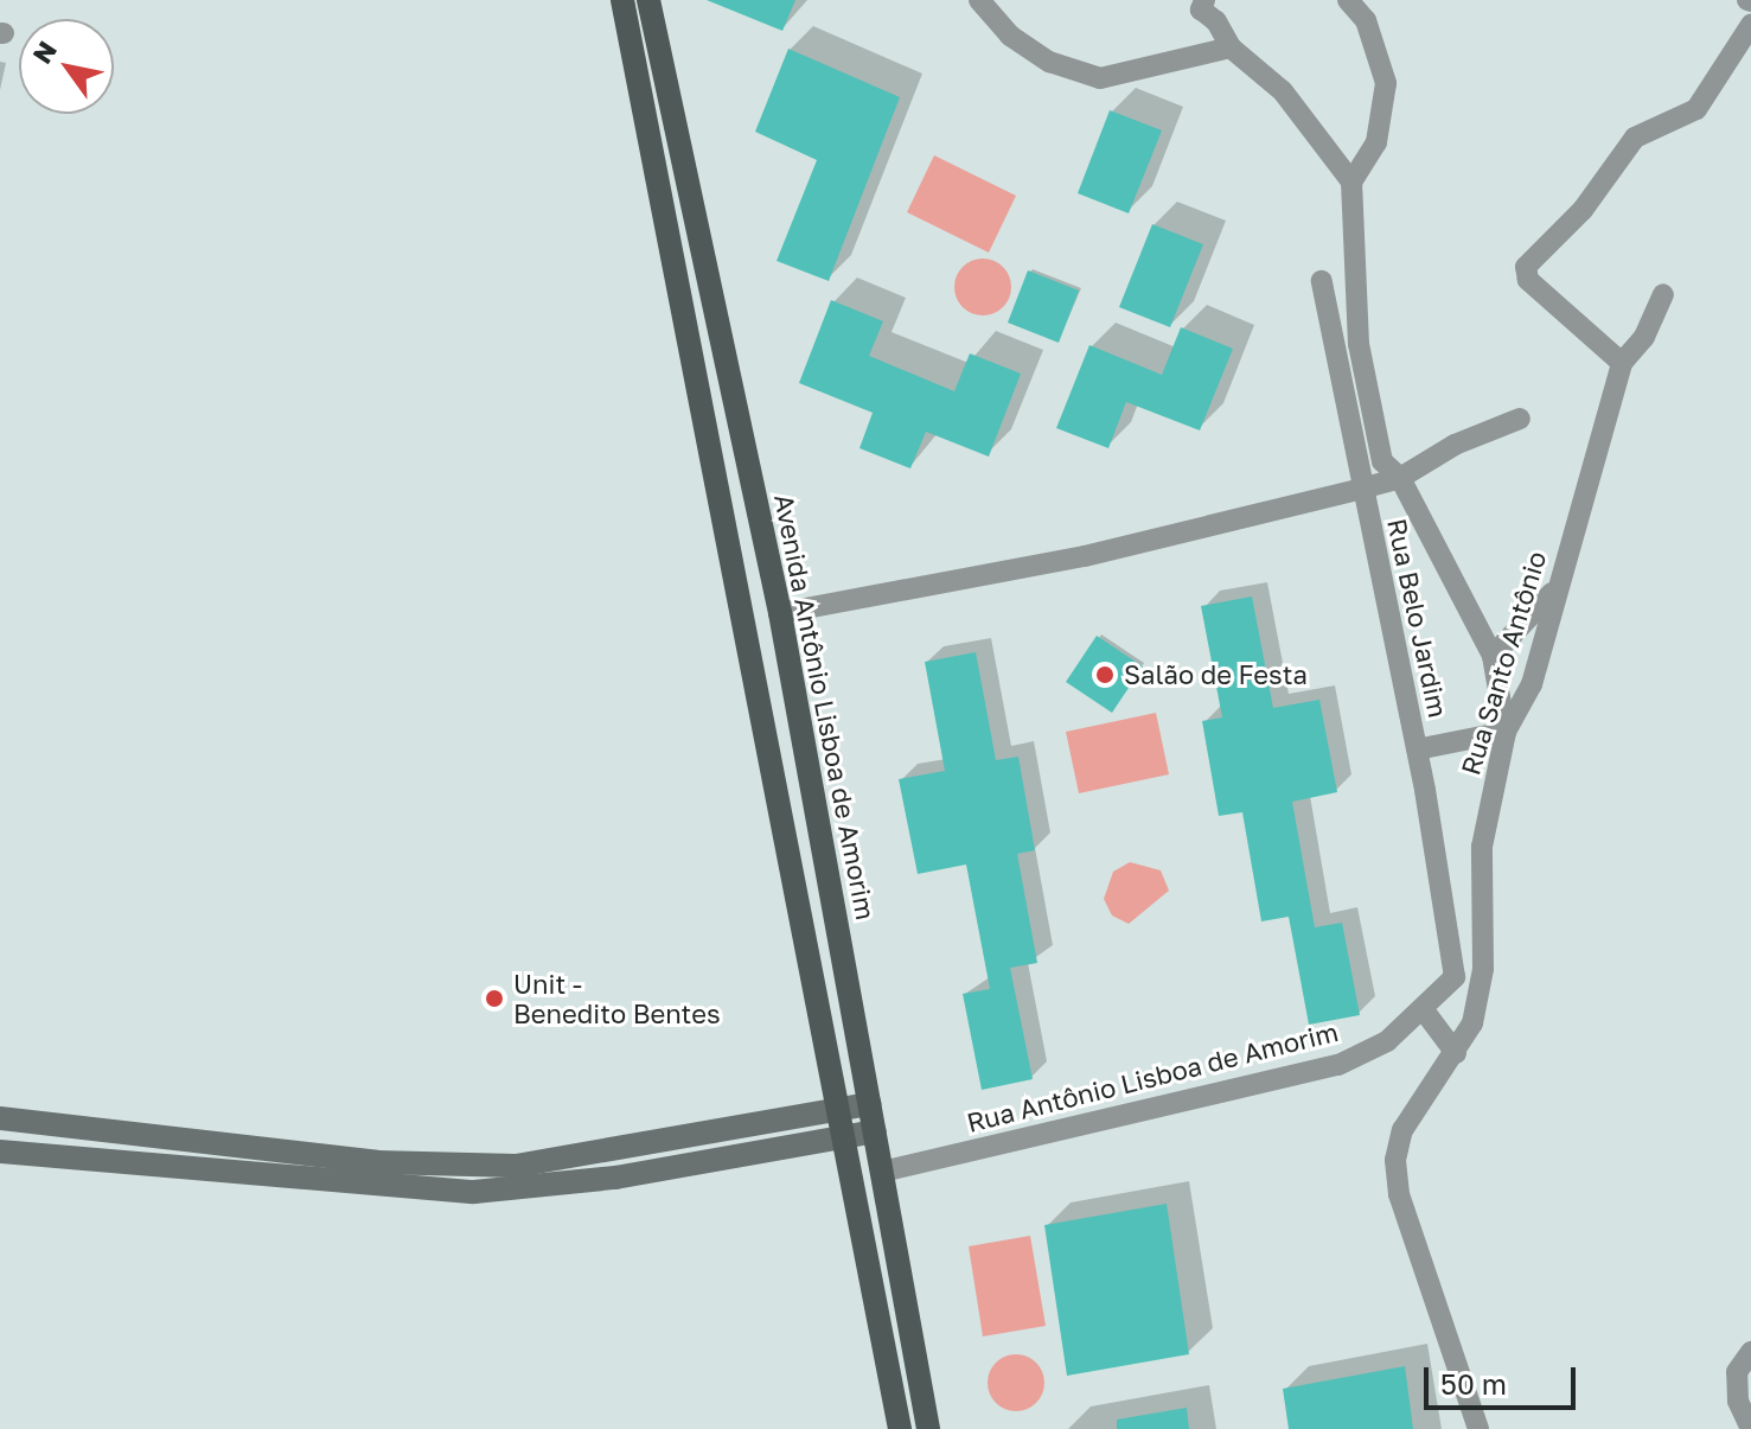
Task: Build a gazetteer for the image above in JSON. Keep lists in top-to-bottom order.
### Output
{
  "streets": {
    "main road": ["Avenida Antônio Lisboa de Amorim"],
    "street": ["Rua Belo Jardim", "Rua Santo Antônio", "Rua Antônio Lisboa de Amorim"]
  },
  "crossings": [
    ["Rua Belo Jardim", "Rua Santo Antônio"],
    ["Rua Belo Jardim", "Rua Antônio Lisboa de Amorim"],
    ["Avenida Antônio Lisboa de Amorim", "Rua Antônio Lisboa de Amorim"]
  ],
  "places": ["Salão de Festa", "Unit - Benedito Bentes"],
  "scale_bar": "50 m",
  "north": "top left"
}
